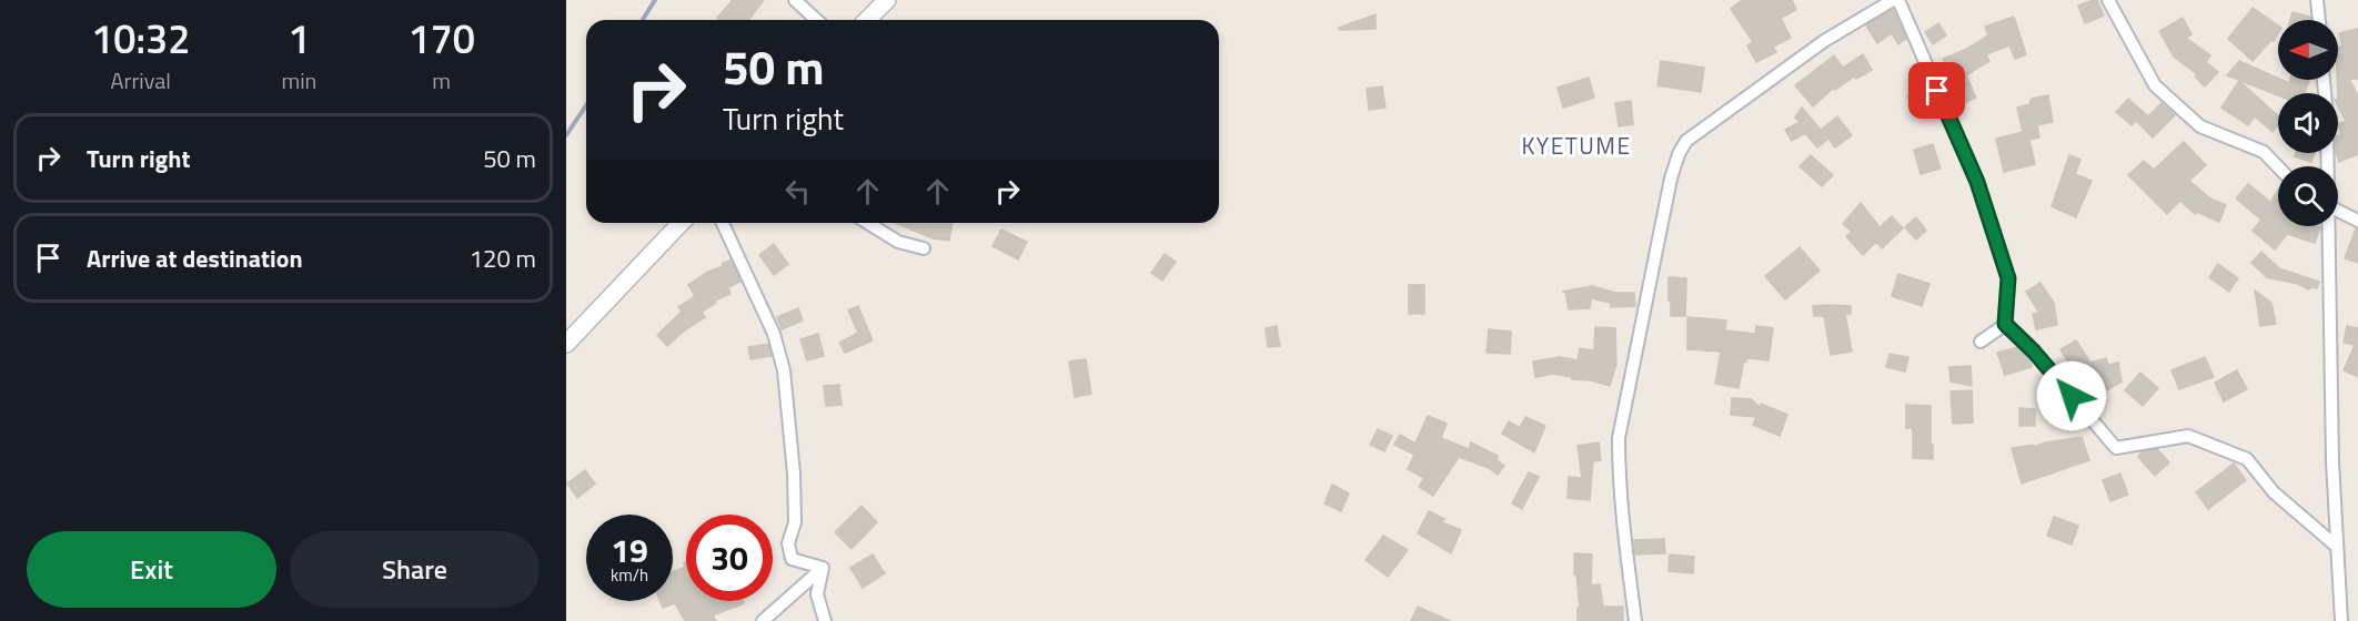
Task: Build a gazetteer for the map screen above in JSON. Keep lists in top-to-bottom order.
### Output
{
  "districts": ["KYETUME"],
  "north": "left",
  "page": {
    "eta": [
      "10:32",
      "Arrival",
      "1",
      "min",
      "170",
      "m"
    ],
    "turn": ["50 m", "Turn right"],
    "list": [
      {
        "name": "Turn right",
        "value": "50 m"
      },
      {
        "name": "Arrive at destination",
        "value": "120 m"
      }
    ],
    "speed": "19 km/h",
    "limit": "30",
    "buttons": ["Exit", "Share"]
  }
}
